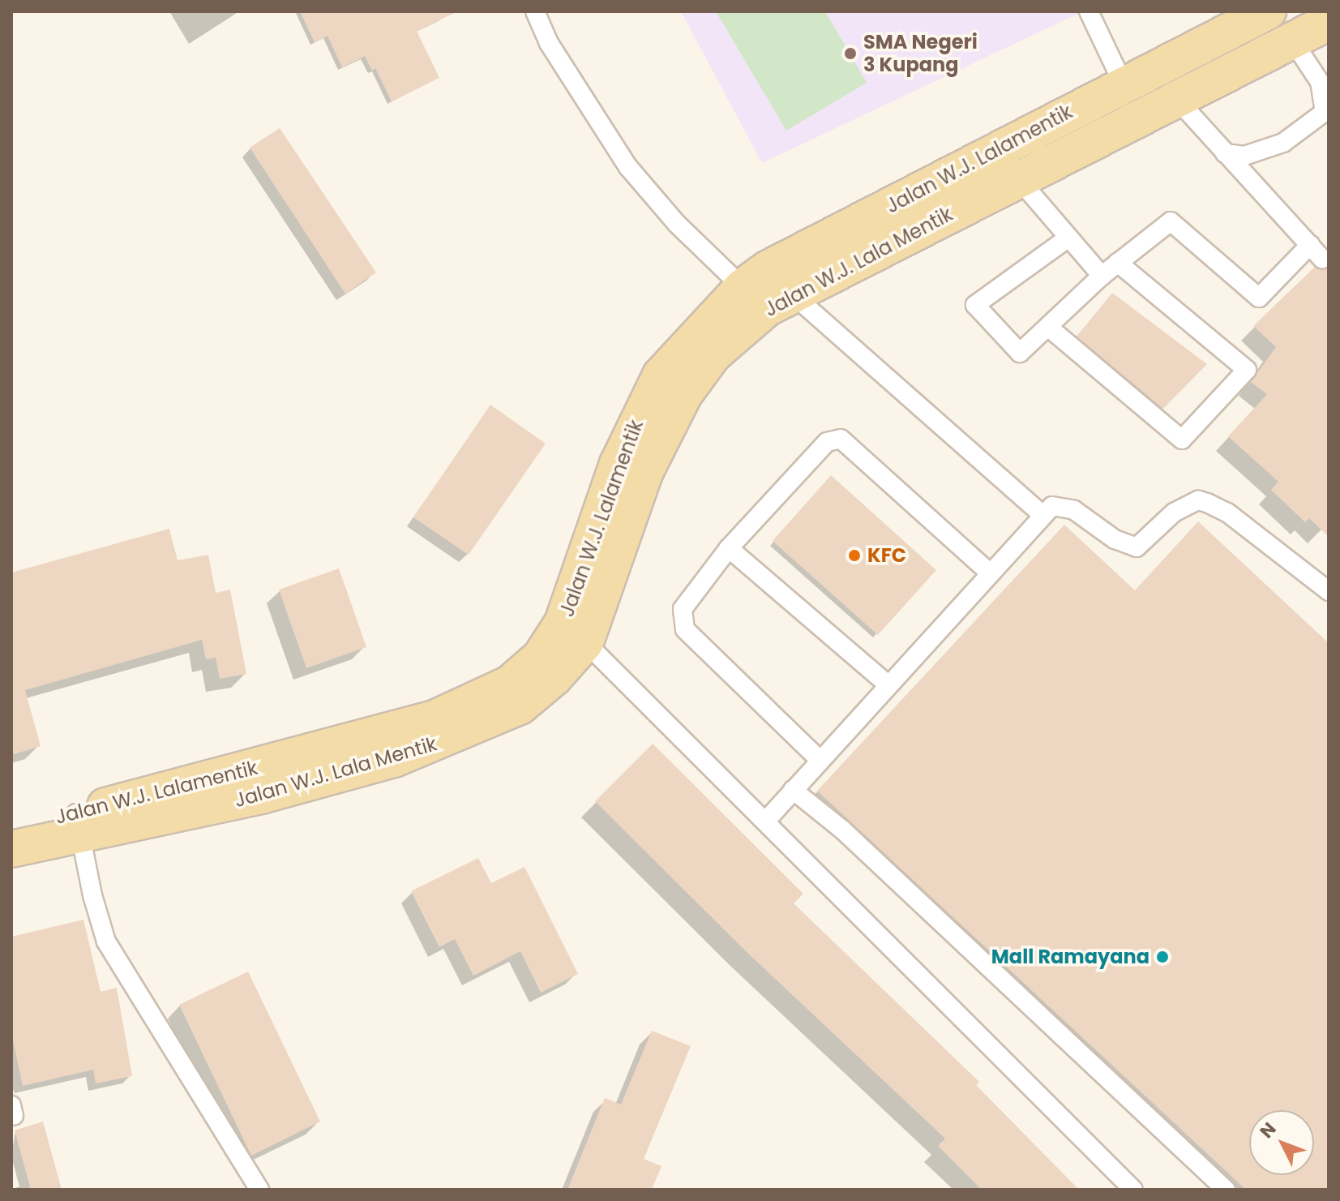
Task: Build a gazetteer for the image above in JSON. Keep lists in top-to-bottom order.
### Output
{
  "streets": {
    "main road": ["Jalan W.J. Lalamentik", "Jalan W.J. Lala Mentik"]
  },
  "crossings": [
    ["Jalan W.J. Lalamentik", "Jalan W.J. Lala Mentik"]
  ],
  "places": ["SMA Negeri 3 Kupang", "KFC", "Mall Ramayana"],
  "north": "top left"
}
